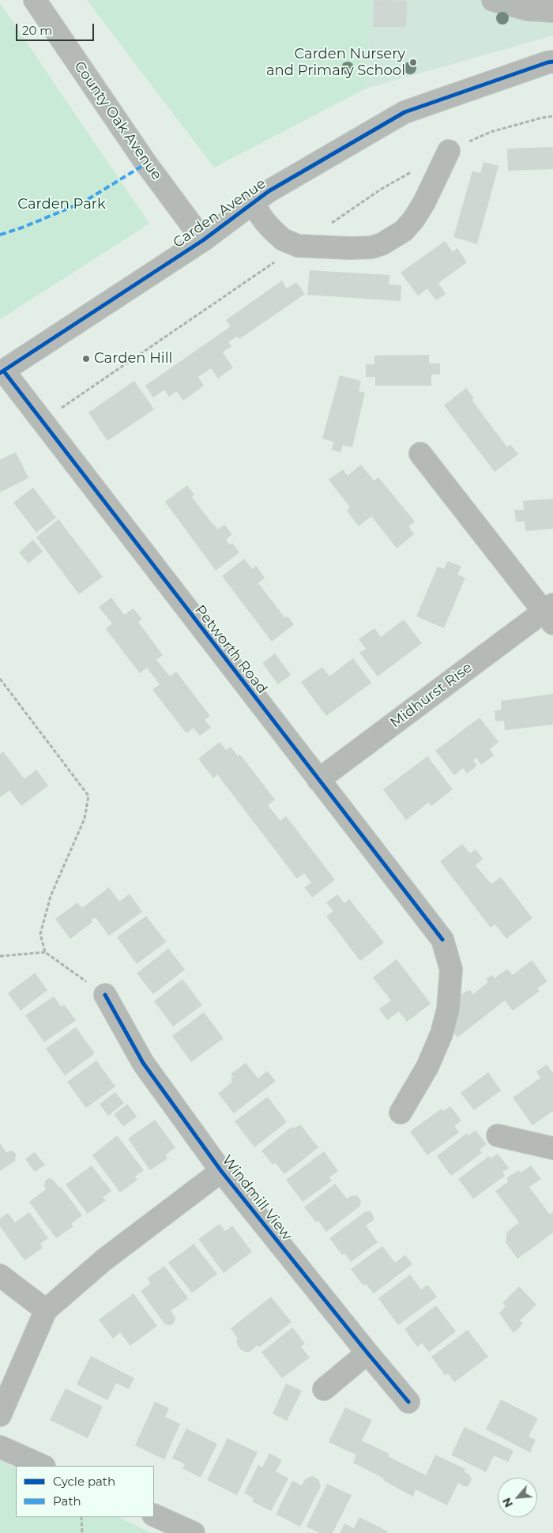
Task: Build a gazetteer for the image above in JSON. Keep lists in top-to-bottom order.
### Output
{
  "streets": {
    "street": [
      "County Oak Avenue",
      "Carden Avenue",
      "Petworth Road",
      "Midhurst Rise",
      "Windmill View"
    ]
  },
  "crossings": [
    ["County Oak Avenue", "Carden Avenue"],
    ["Carden Avenue", "Petworth Road"],
    ["Petworth Road", "Midhurst Rise"]
  ],
  "parks": ["Carden Park"],
  "places": ["Carden Nursery and Primary School", "Carden Hill"],
  "legend": ["Cycle path", "Path"],
  "scale_bar": "20 m",
  "north": "bottom left"
}
